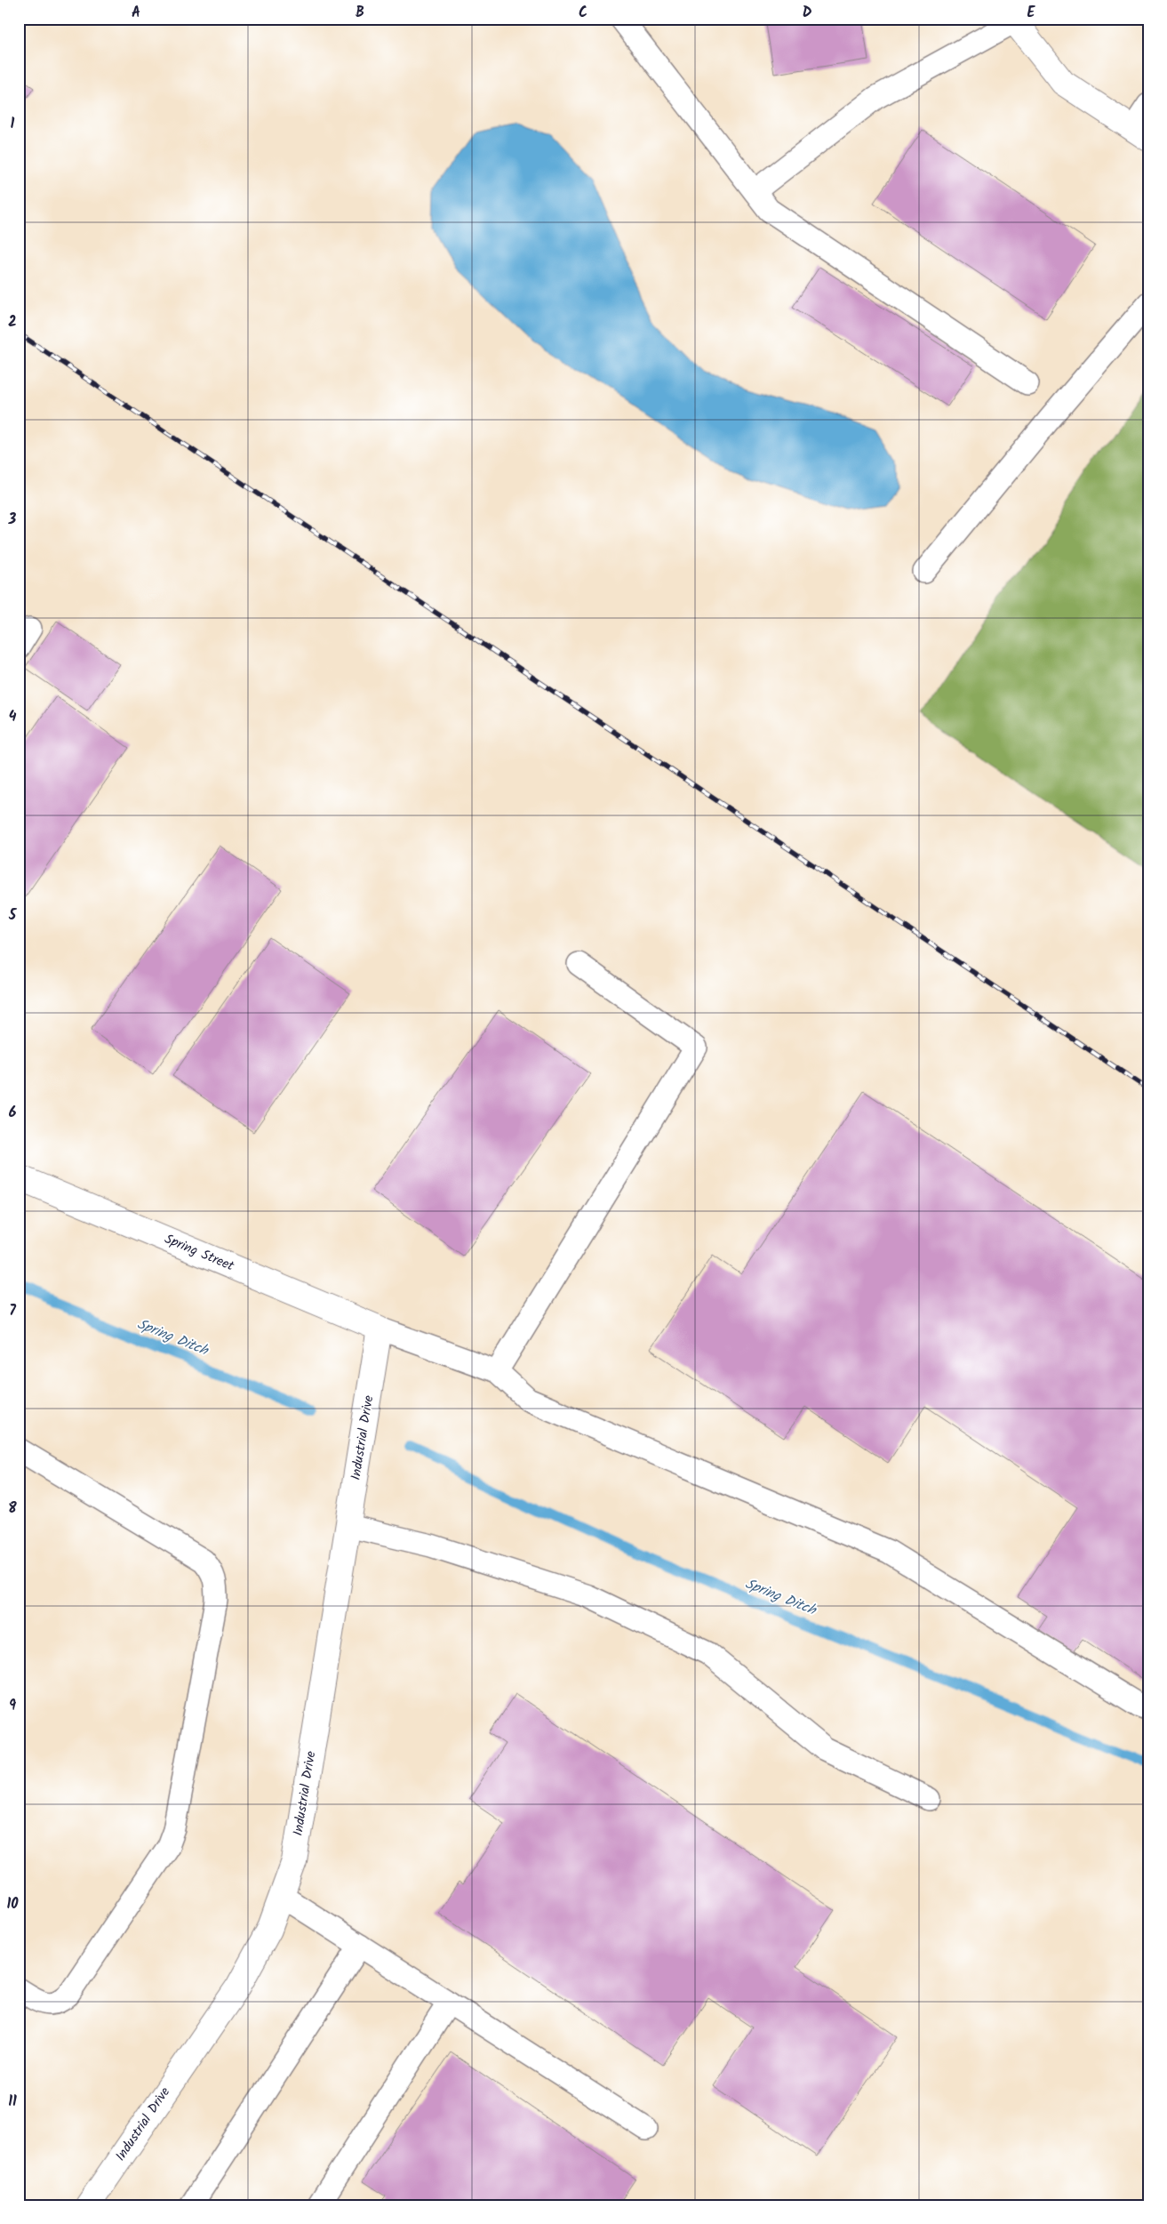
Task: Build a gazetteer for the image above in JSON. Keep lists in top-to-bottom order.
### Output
{
  "streets": {
    "street": ["Spring Street", "Industrial Drive"]
  },
  "crossings": [
    ["Spring Street", "Industrial Drive"]
  ],
  "water": ["Spring Ditch"],
  "grid": {
    "columns": [
      "A",
      "B",
      "C",
      "D",
      "E"
    ],
    "rows": [
      "1",
      "2",
      "3",
      "4",
      "5",
      "6",
      "7",
      "8",
      "9",
      "10",
      "11"
    ]
  }
}
